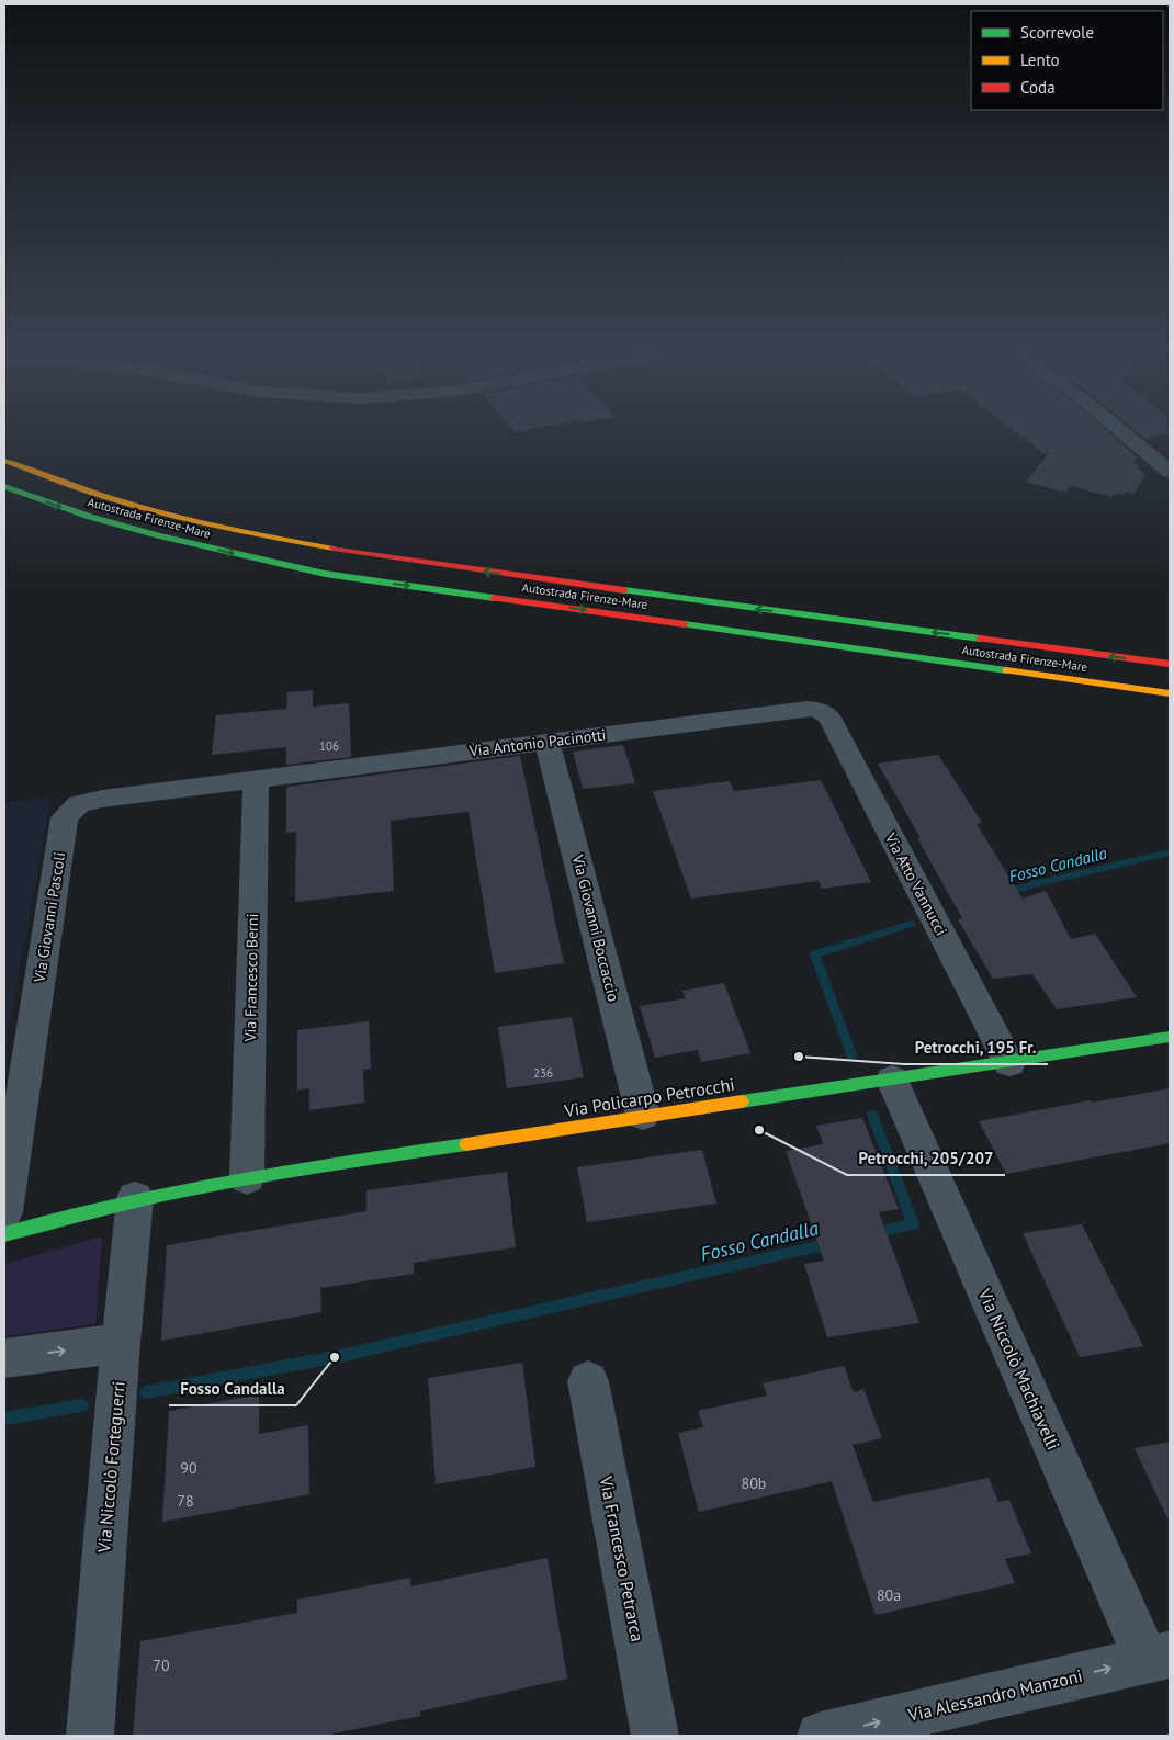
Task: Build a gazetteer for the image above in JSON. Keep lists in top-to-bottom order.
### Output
{
  "streets": {
    "main road": ["Autostrada Firenze-Mare", "Via Policarpo Petrocchi"],
    "street": [
      "Via Antonio Pacinotti",
      "Via Atto Vannucci",
      "Via Giovanni Pascoli",
      "Via Giovanni Boccaccio",
      "Via Francesco Berni",
      "Via Niccolò Machiavelli",
      "Via Niccolò Forteguerri",
      "Via Francesco Petrarca",
      "Via Alessandro Manzoni"
    ]
  },
  "crossings": [
    ["Via Antonio Pacinotti", "Via Atto Vannucci"],
    ["Via Antonio Pacinotti", "Via Giovanni Pascoli"],
    ["Via Antonio Pacinotti", "Via Giovanni Boccaccio"],
    ["Via Antonio Pacinotti", "Via Francesco Berni"],
    ["Via Atto Vannucci", "Via Policarpo Petrocchi"],
    ["Via Giovanni Pascoli", "Via Francesco Berni"],
    ["Via Giovanni Boccaccio", "Via Policarpo Petrocchi"],
    ["Via Francesco Berni", "Via Policarpo Petrocchi"],
    ["Via Policarpo Petrocchi", "Via Niccolò Machiavelli"],
    ["Via Policarpo Petrocchi", "Via Niccolò Forteguerri"],
    ["Via Niccolò Machiavelli", "Via Alessandro Manzoni"]
  ],
  "one_way": ["Via Alessandro Manzoni"],
  "water": ["Fosso Candalla"],
  "places": ["Petrocchi, 195 Fr.", "Petrocchi, 205/207", "Fosso Candalla"],
  "house_numbers": [
    "106",
    "236",
    "90",
    "80b",
    "78",
    "80a",
    "70"
  ],
  "legend": ["Scorrevole", "Lento", "Coda"]
}
